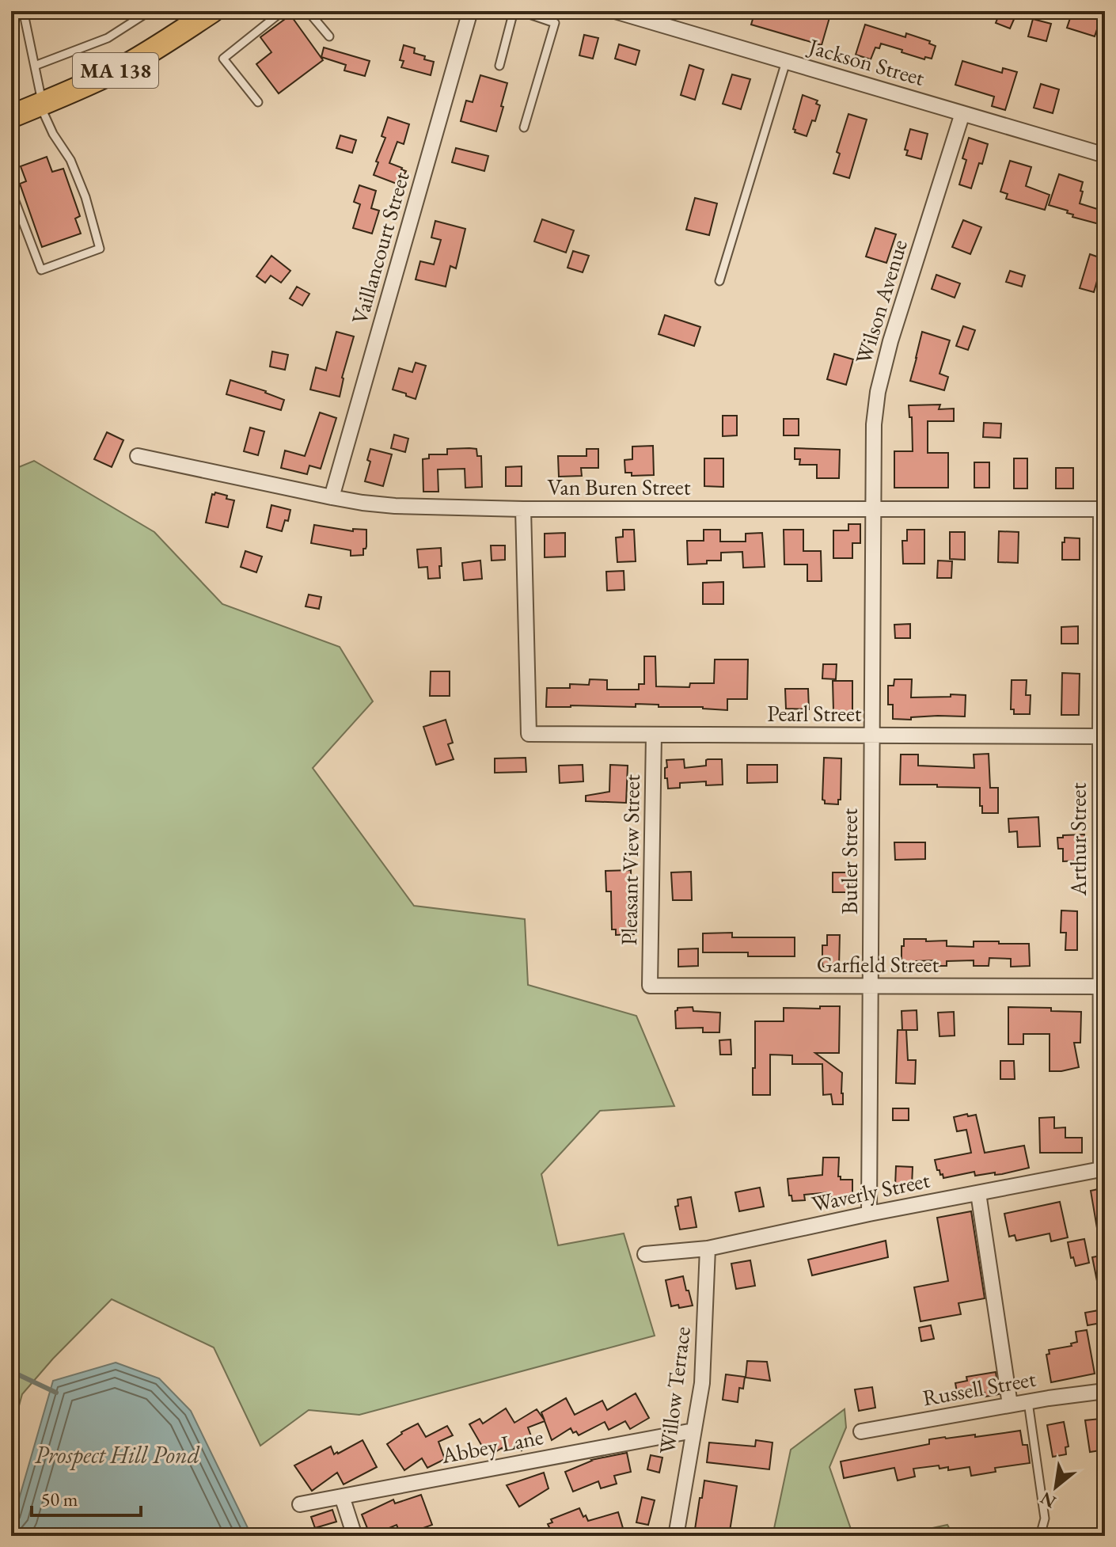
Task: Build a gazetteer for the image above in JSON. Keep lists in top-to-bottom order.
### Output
{
  "streets": {
    "main road": ["MA 138"],
    "street": [
      "Jackson Street",
      "Vaillancourt Street",
      "Wilson Avenue",
      "Van Buren Street",
      "Pearl Street",
      "Arthur Street",
      "Pleasant View Street",
      "Butler Street",
      "Garfield Street",
      "Waverly Street",
      "Russell Street",
      "Willow Terrace",
      "Abbey Lane"
    ]
  },
  "crossings": [
    ["Jackson Street", "Wilson Avenue"],
    ["Vaillancourt Street", "Van Buren Street"],
    ["Wilson Avenue", "Van Buren Street"],
    ["Wilson Avenue", "Butler Street"],
    ["Van Buren Street", "Pearl Street"],
    ["Van Buren Street", "Arthur Street"],
    ["Van Buren Street", "Butler Street"],
    ["Pearl Street", "Arthur Street"],
    ["Pearl Street", "Pleasant View Street"],
    ["Pearl Street", "Butler Street"],
    ["Arthur Street", "Garfield Street"],
    ["Arthur Street", "Waverly Street"],
    ["Pleasant View Street", "Garfield Street"],
    ["Butler Street", "Garfield Street"],
    ["Butler Street", "Waverly Street"],
    ["Waverly Street", "Willow Terrace"],
    ["Willow Terrace", "Abbey Lane"]
  ],
  "water": ["Prospect Hill Pond"],
  "scale_bar": "50 m",
  "north": "bottom left"
}
